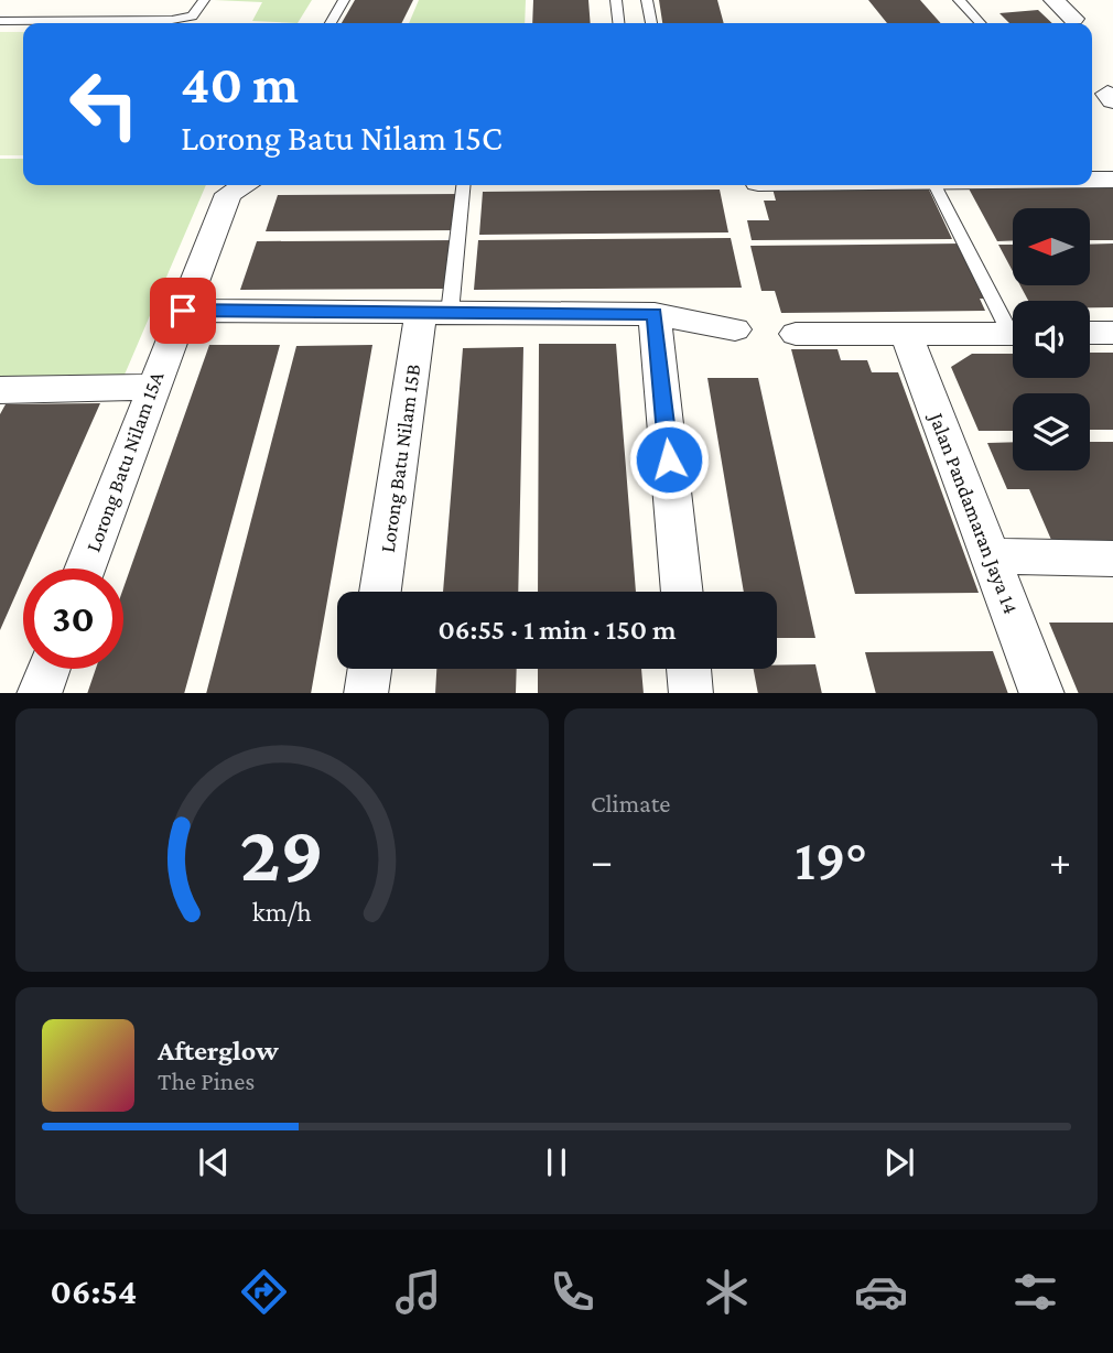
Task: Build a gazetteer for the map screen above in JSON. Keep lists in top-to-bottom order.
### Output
{
  "streets": {
    "street": ["Lorong Batu Nilam 15B", "Lorong Batu Nilam 15A", "Jalan Pandamaran Jaya 14"]
  },
  "north": "left",
  "page": {
    "turn": ["40 m", "Lorong Batu Nilam 15C"],
    "limit": "30",
    "trip": "06:55 · 1 min · 150 m",
    "tile": "Climate",
    "heat": ["−", "19°", "+"],
    "song": ["Afterglow", "The Pines"],
    "tabs": "06:54",
    "gauge": ["29", "km/h"]
  }
}
